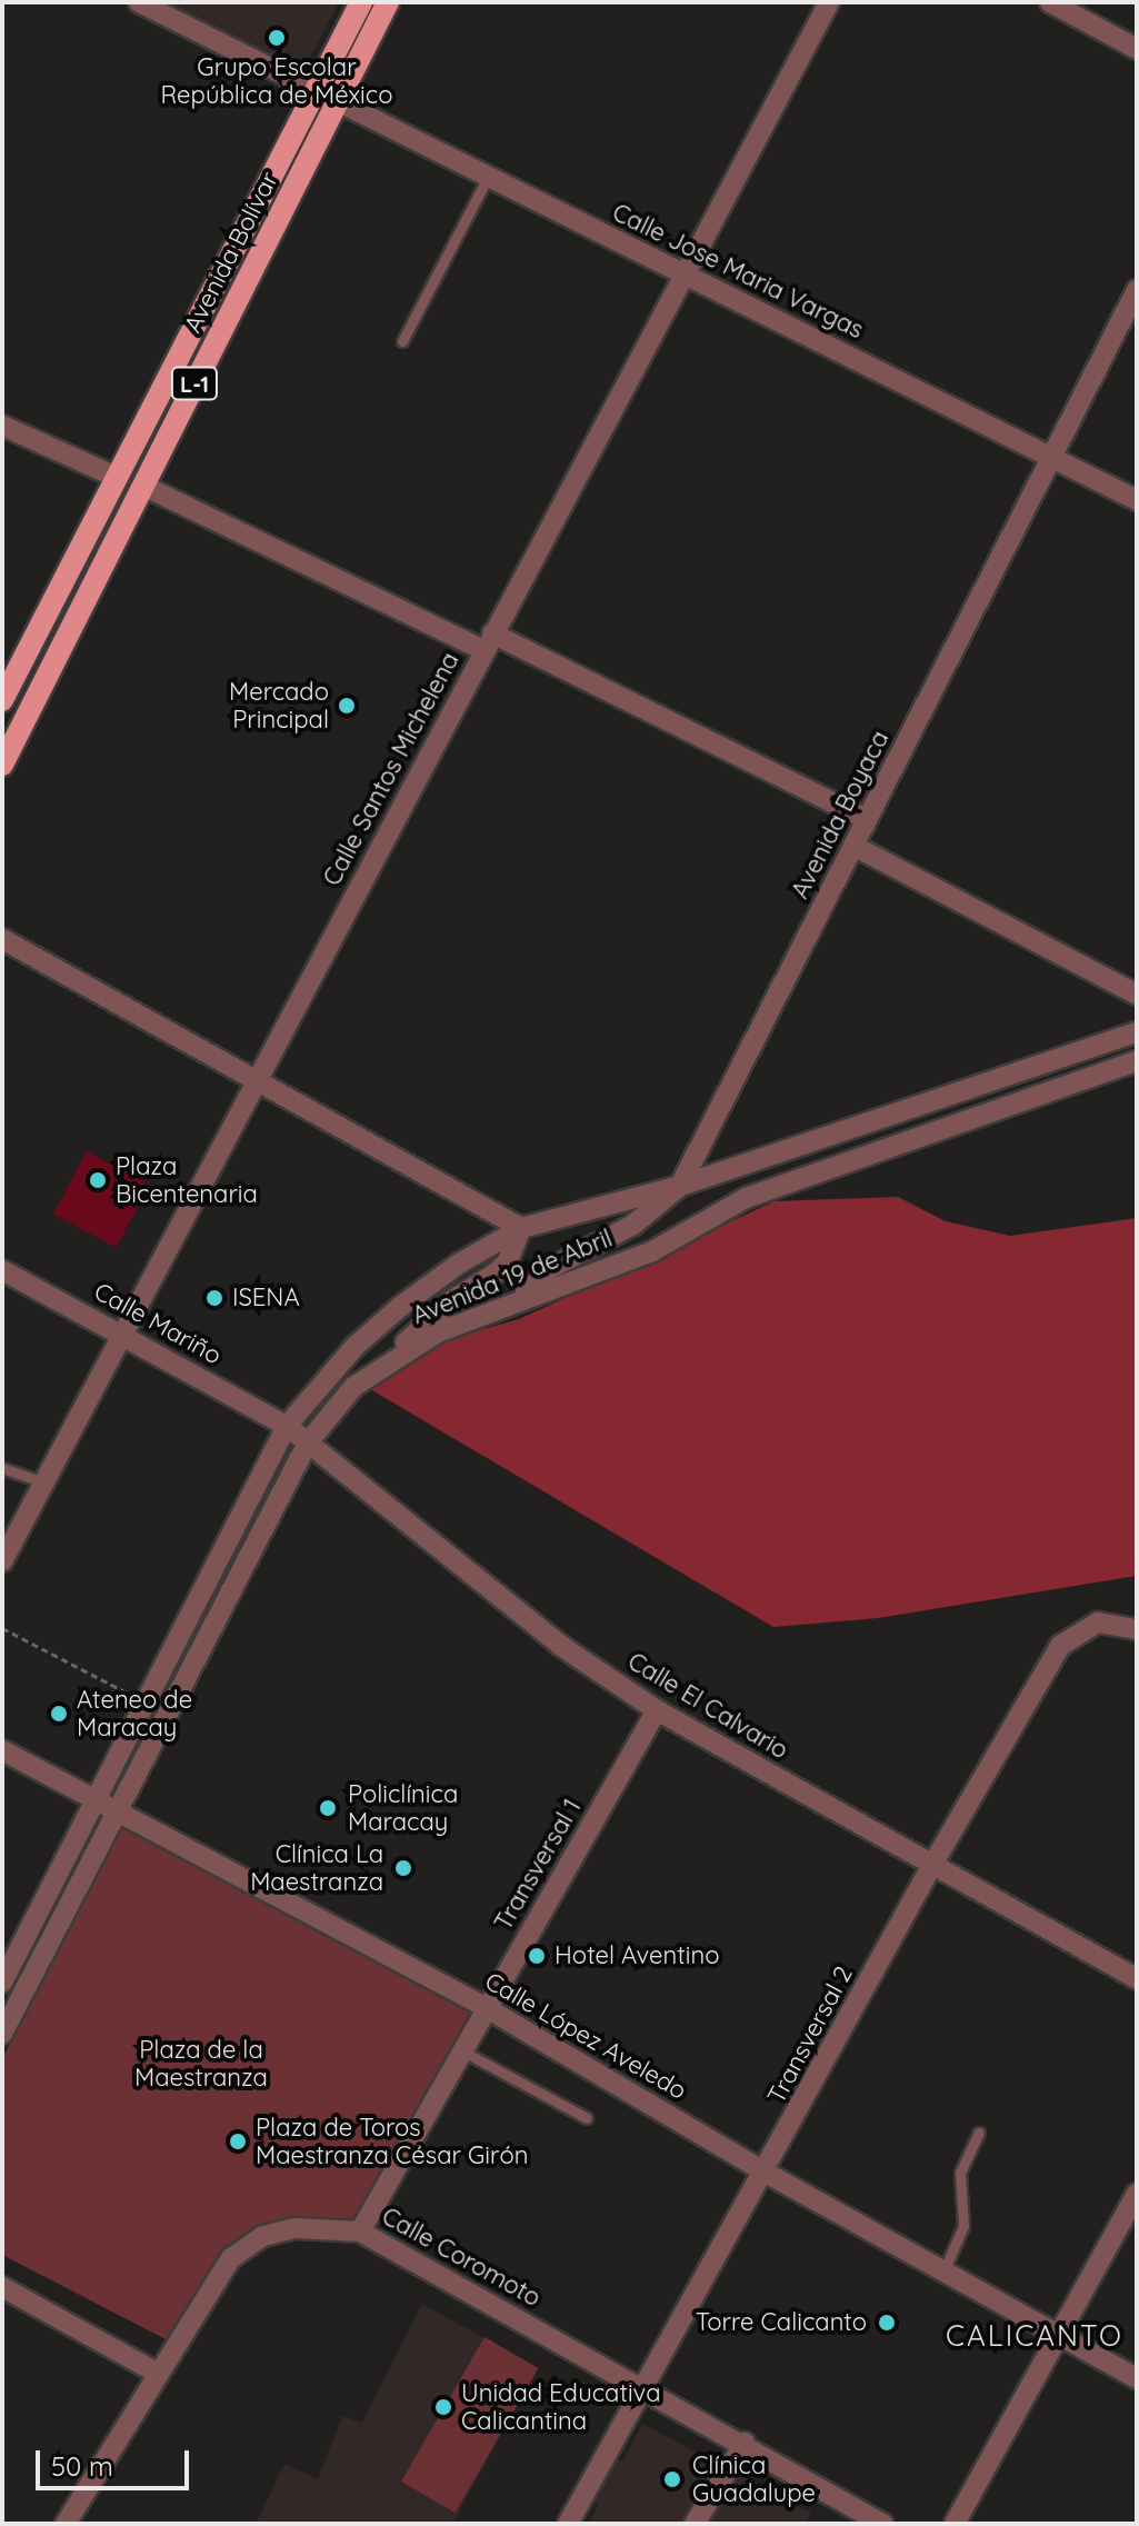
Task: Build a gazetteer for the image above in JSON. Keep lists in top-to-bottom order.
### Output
{
  "streets": {
    "main road": ["Avenida Bolívar", "L-1"],
    "street": [
      "Calle Jose Maria Vargas",
      "Calle Santos Michelena",
      "Avenida Boyaca",
      "Avenida 19 de Abril",
      "Calle Mariño",
      "Calle El Calvario",
      "Transversal 1",
      "Transversal 2",
      "Calle López Aveledo",
      "Calle Coromoto"
    ]
  },
  "crossings": [
    ["Avenida Bolívar", "Calle Jose Maria Vargas"],
    ["Calle Jose Maria Vargas", "Calle Santos Michelena"],
    ["Calle Jose Maria Vargas", "Avenida Boyaca"],
    ["Calle Santos Michelena", "Calle Mariño"],
    ["Avenida Boyaca", "Avenida 19 de Abril"],
    ["Avenida 19 de Abril", "Calle Mariño"],
    ["Avenida 19 de Abril", "Calle El Calvario"],
    ["Avenida 19 de Abril", "Calle López Aveledo"],
    ["Calle Mariño", "Calle El Calvario"],
    ["Calle El Calvario", "Transversal 1"],
    ["Calle El Calvario", "Transversal 2"],
    ["Transversal 1", "Calle López Aveledo"],
    ["Transversal 1", "Calle Coromoto"],
    ["Transversal 2", "Calle López Aveledo"],
    ["Transversal 2", "Calle Coromoto"]
  ],
  "districts": ["CALICANTO"],
  "parks": ["Plaza de la Maestranza"],
  "places": [
    "Grupo Escolar República de México",
    "Mercado Principal",
    "Plaza Bicentenaria",
    "ISENA",
    "Ateneo de Maracay",
    "Policlínica Maracay",
    "Clínica La Maestranza",
    "Hotel Aventino",
    "Plaza de Toros Maestranza César Girón",
    "Torre Calicanto",
    "Unidad Educativa Calicantina",
    "Clínica Guadalupe"
  ],
  "scale_bar": "50 m"
}
